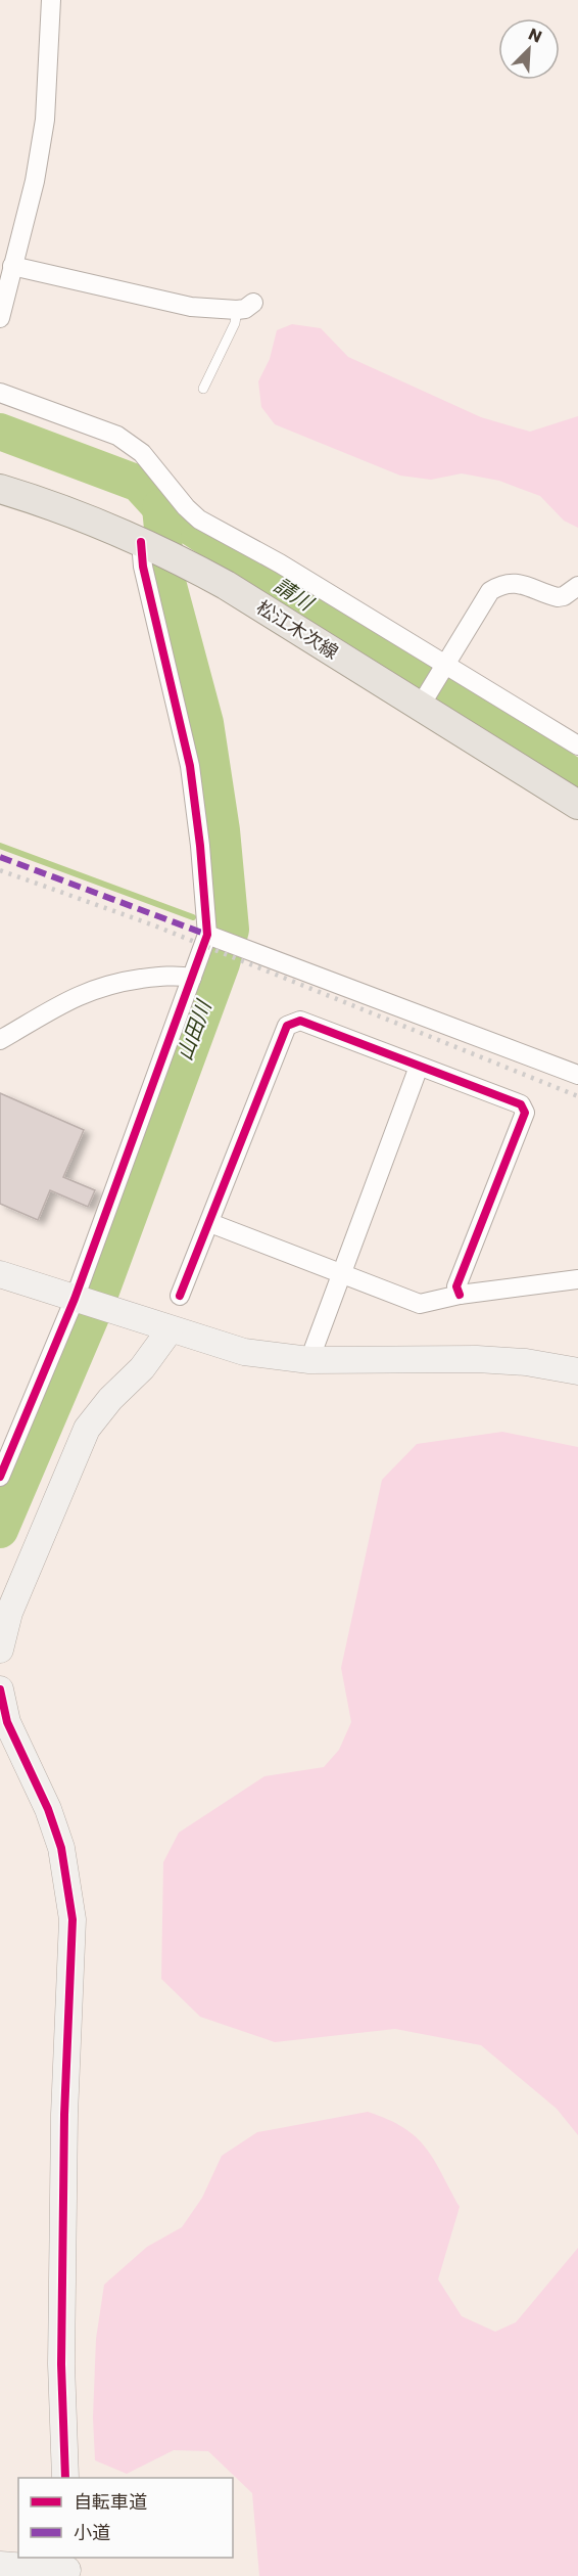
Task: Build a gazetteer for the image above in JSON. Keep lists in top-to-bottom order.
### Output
{
  "streets": {
    "main road": ["松江木次線"]
  },
  "water": ["請川", "山田川"],
  "legend": ["自転車道", "小道"],
  "north": "top right"
}
